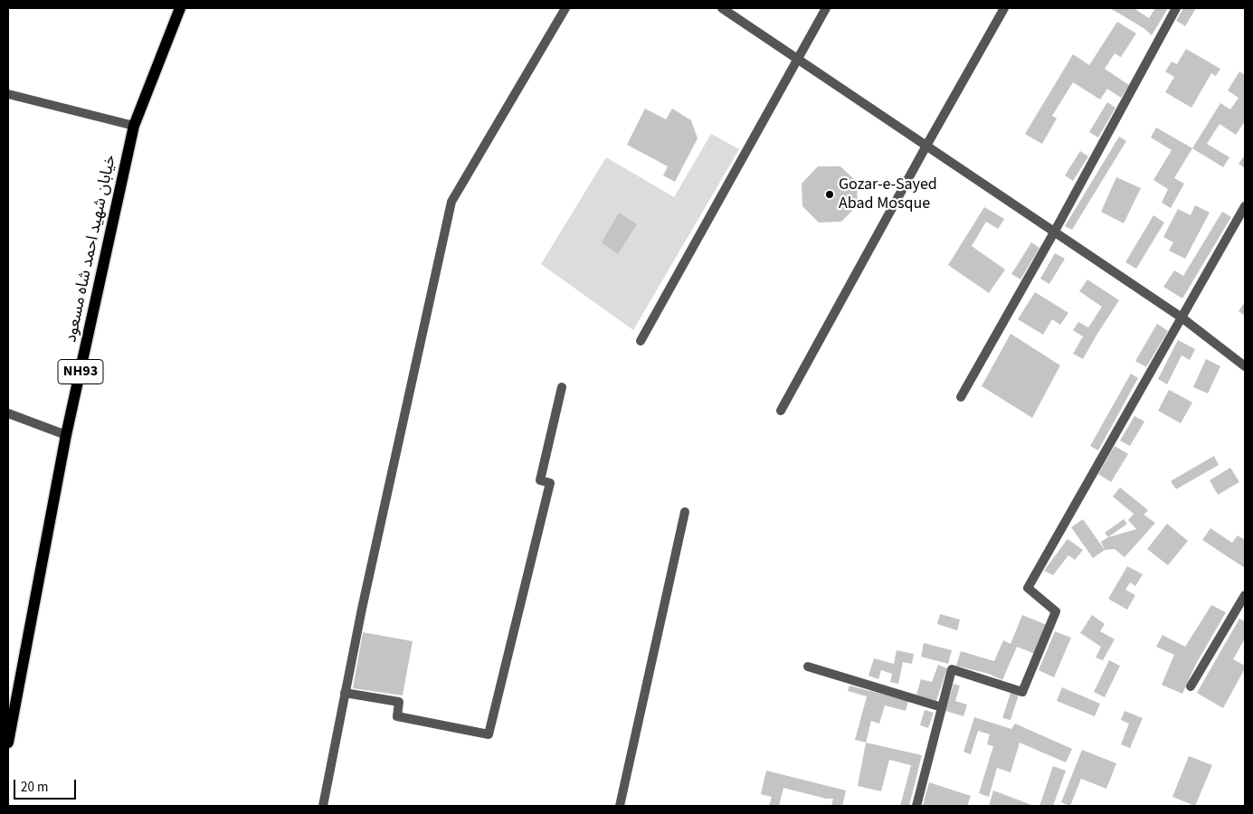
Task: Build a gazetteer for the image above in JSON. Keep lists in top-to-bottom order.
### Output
{
  "streets": {
    "main road": ["خیابان شهید احمد شاه مسعود", "NH93"]
  },
  "places": ["Gozar-e-Sayed Abad Mosque"],
  "scale_bar": "20 m"
}
